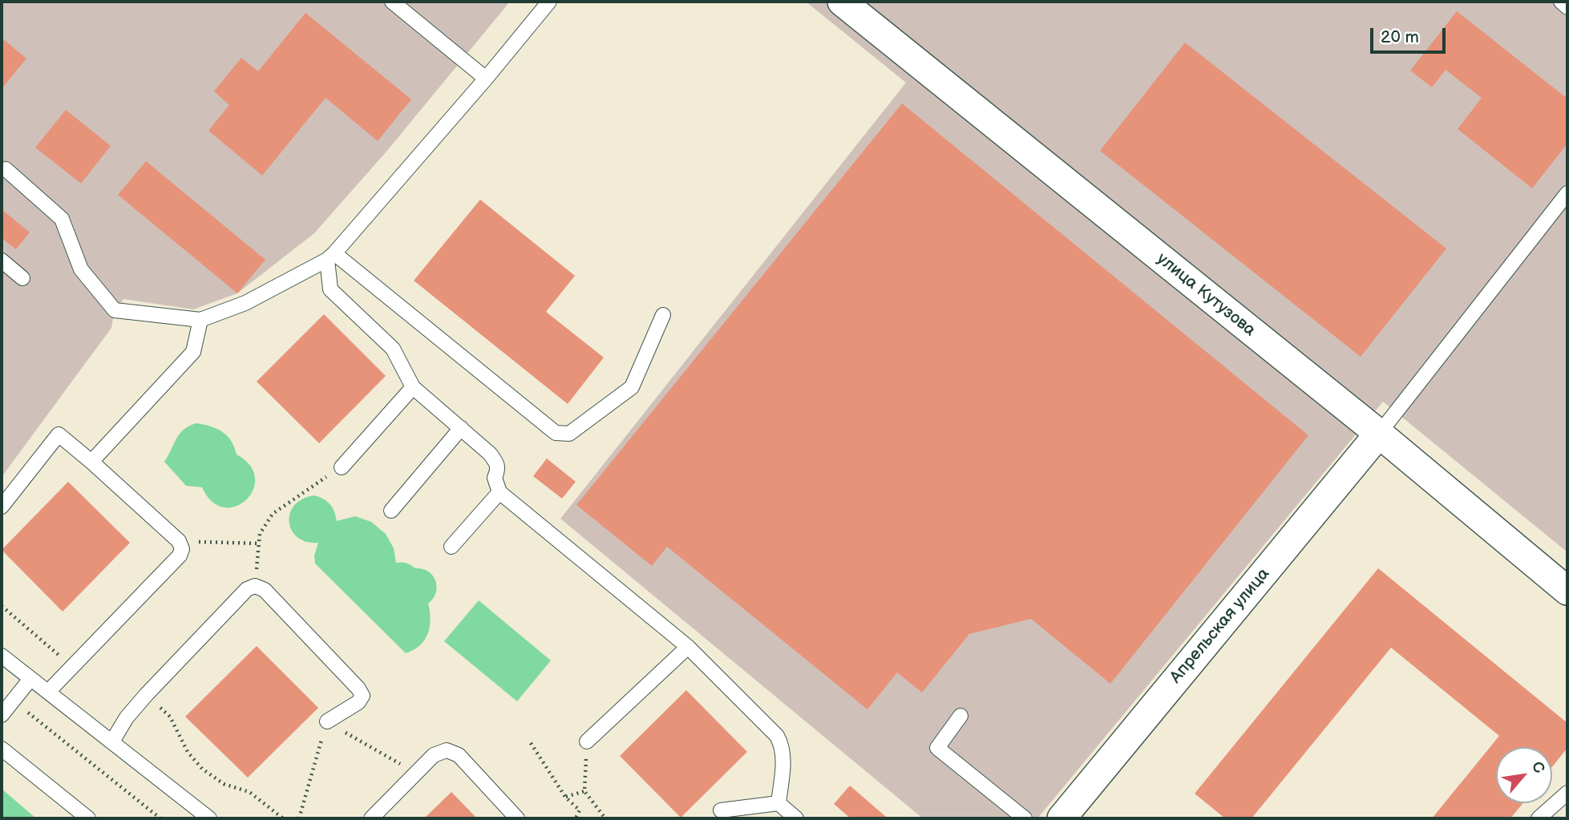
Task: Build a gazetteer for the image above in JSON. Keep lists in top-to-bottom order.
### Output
{
  "streets": {
    "street": ["улица Кутузова", "Апрельская улица"]
  },
  "crossings": [
    ["улица Кутузова", "Апрельская улица"]
  ],
  "scale_bar": "20 m",
  "north": "top right"
}
